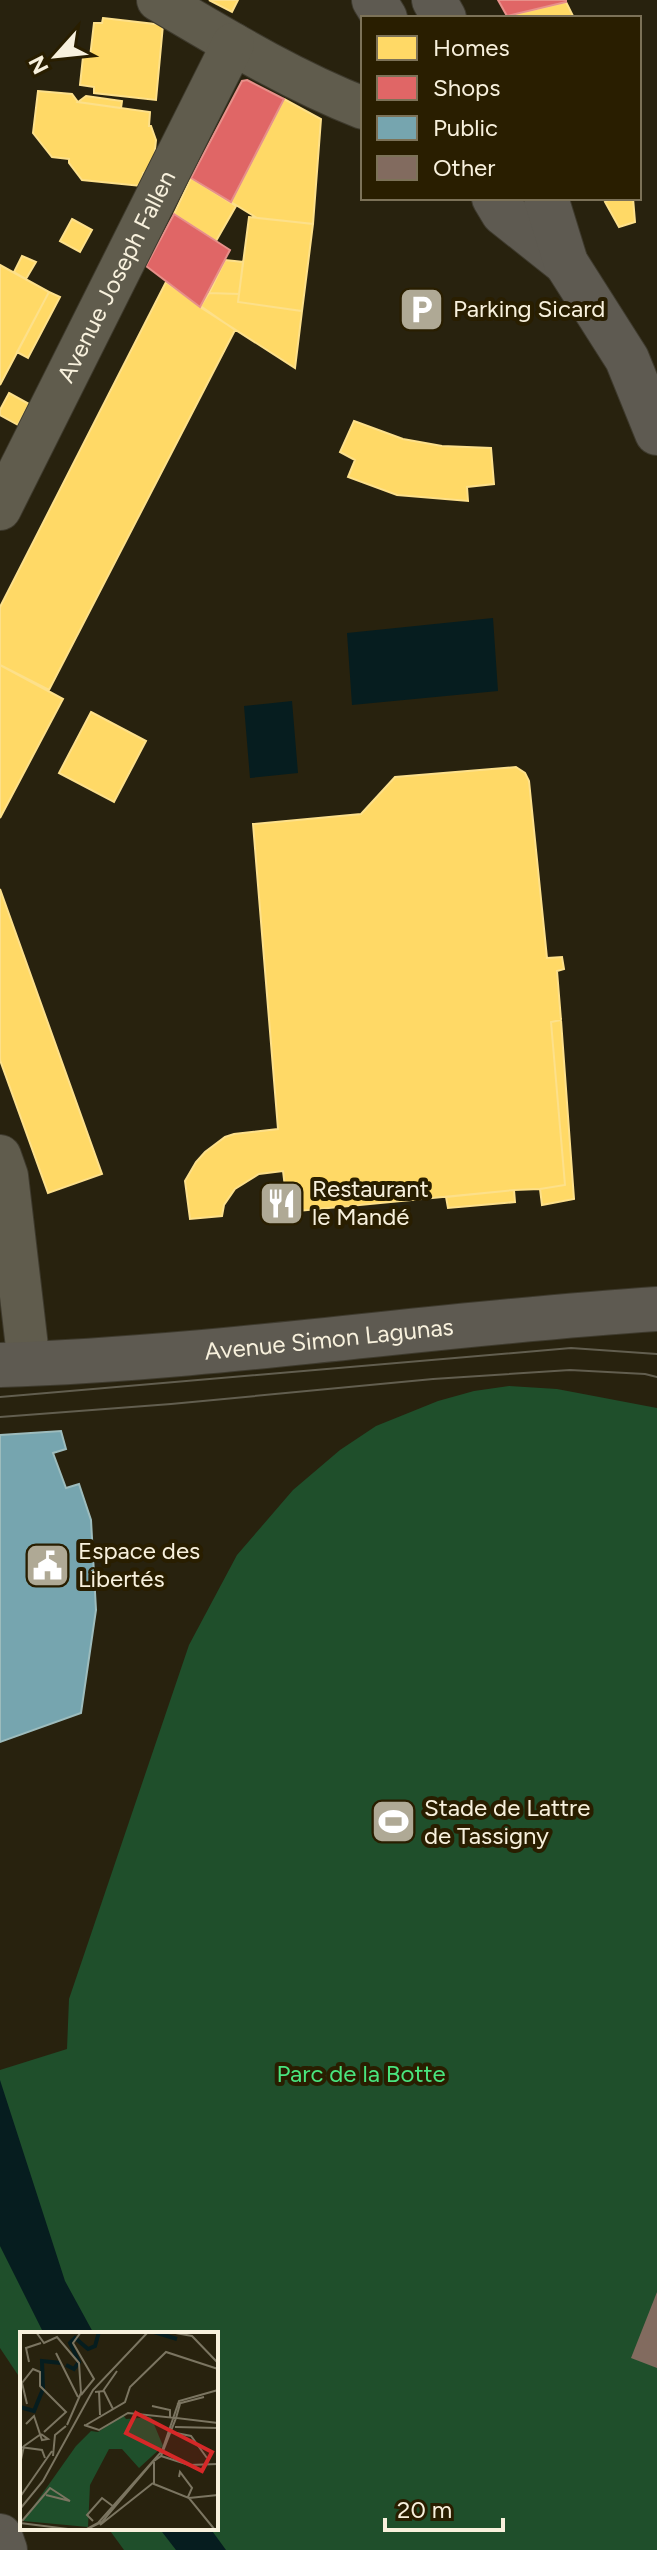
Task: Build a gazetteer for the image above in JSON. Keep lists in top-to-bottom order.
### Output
{
  "streets": {
    "main road": ["Avenue Simon Lagunas"],
    "street": ["Avenue Joseph Fallen"]
  },
  "parks": ["Parc de la Botte"],
  "places": {
    "parking": ["Parking Sicard"],
    "restaurant": ["Restaurant le Mandé"],
    "public building": ["Espace des Libertés"],
    "sports": ["Stade de Lattre de Tassigny"]
  },
  "legend": [
    "Homes",
    "Shops",
    "Public",
    "Other"
  ],
  "scale_bar": "20 m",
  "north": "bottom left"
}
